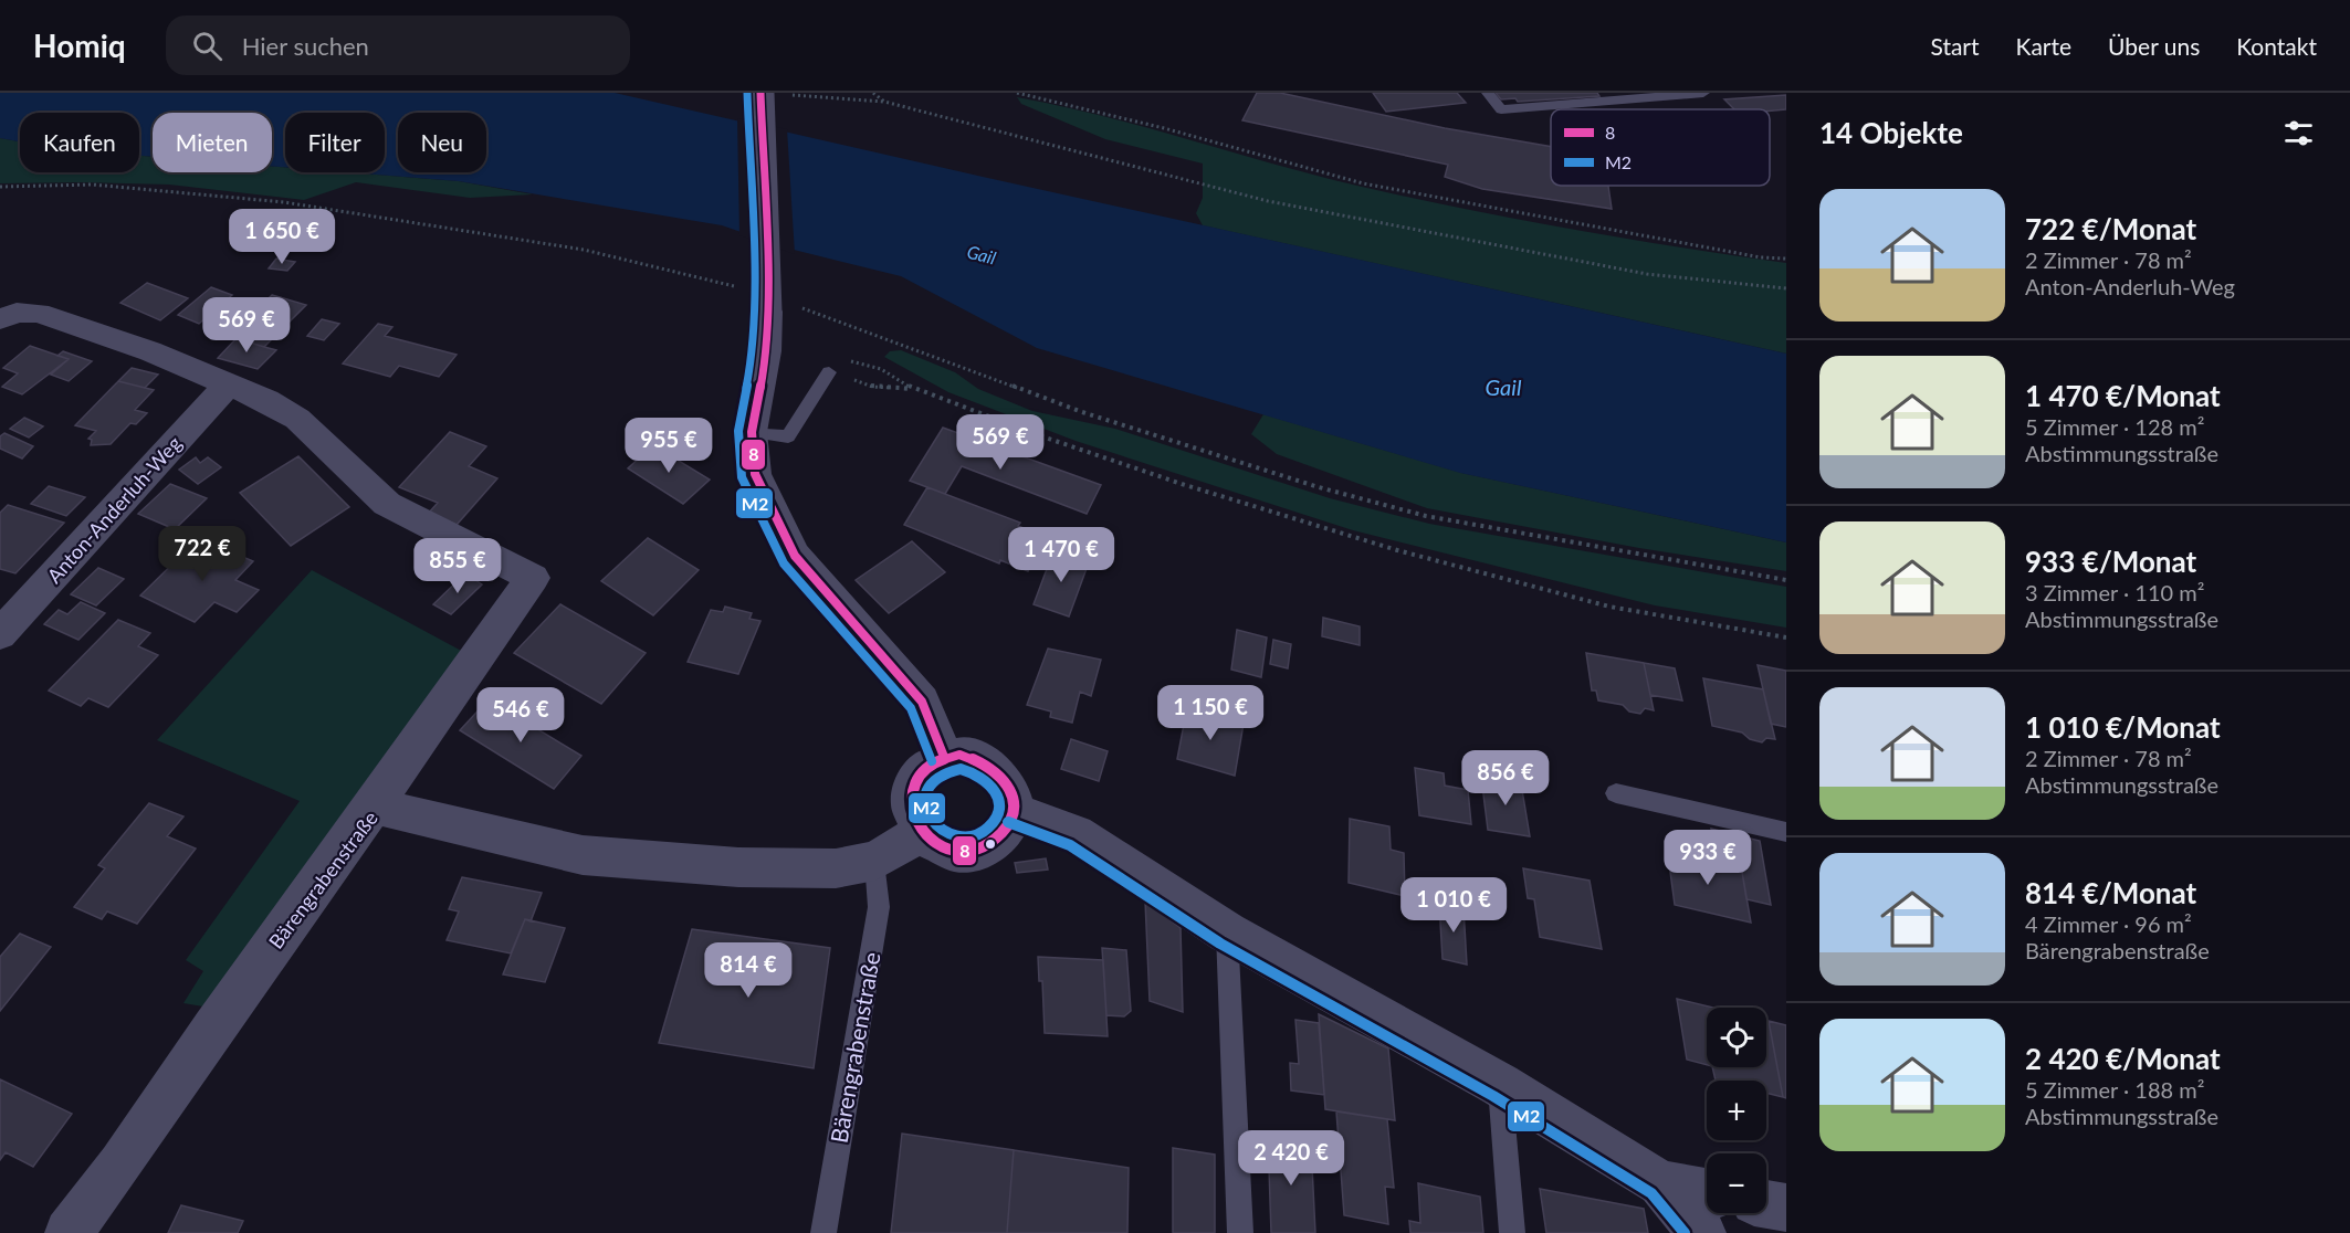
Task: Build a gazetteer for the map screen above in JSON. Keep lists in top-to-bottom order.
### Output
{
  "streets": {
    "street": ["Anton-Anderluh-Weg", "Bärengrabenstraße"]
  },
  "water": ["Gail"],
  "lines": ["transit line 8", "transit line M2"],
  "legend": ["8", "M2"],
  "page": {
    "header": "Homiq",
    "search": "Hier suchen",
    "nav": [
      "Start",
      "Karte",
      "Über uns",
      "Kontakt"
    ],
    "heading": "14 Objekte",
    "chip": [
      "Kaufen",
      "Mieten",
      "Filter",
      "Neu"
    ],
    "list": [
      {
        "name": "722 €/Monat",
        "note": "2 Zimmer · 78 m² · Anton-Anderluh-Weg"
      },
      {
        "name": "1 470 €/Monat",
        "note": "5 Zimmer · 128 m² · Abstimmungsstraße"
      },
      {
        "name": "933 €/Monat",
        "note": "3 Zimmer · 110 m² · Abstimmungsstraße"
      },
      {
        "name": "1 010 €/Monat",
        "note": "2 Zimmer · 78 m² · Abstimmungsstraße"
      },
      {
        "name": "814 €/Monat",
        "note": "4 Zimmer · 96 m² · Bärengrabenstraße"
      },
      {
        "name": "2 420 €/Monat",
        "note": "5 Zimmer · 188 m² · Abstimmungsstraße"
      }
    ],
    "price": [
      "1 650 €",
      "569 €",
      "569 €",
      "955 €",
      "722 €",
      "1 470 €",
      "855 €",
      "1 150 €",
      "546 €",
      "856 €",
      "933 €",
      "1 010 €",
      "814 €",
      "2 420 €"
    ],
    "map_buttons": ["+", "−"]
  }
}
